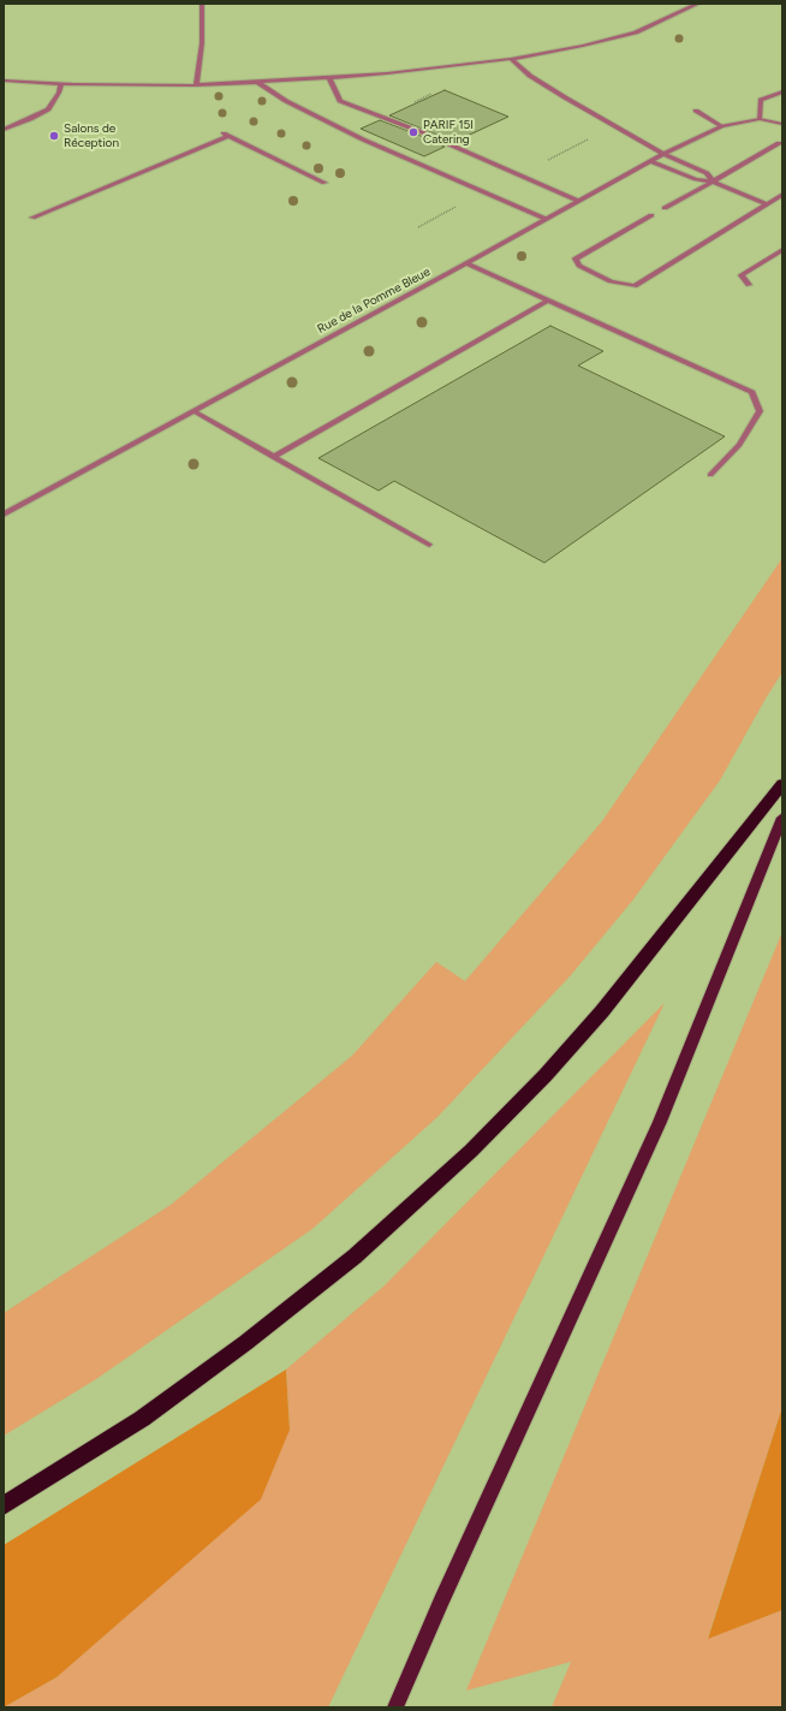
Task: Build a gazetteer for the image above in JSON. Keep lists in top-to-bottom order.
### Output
{
  "streets": {
    "street": ["Rue de la Pomme Bleue"]
  },
  "places": ["PARIF 15I Catering", "Salons de Réception"]
}
